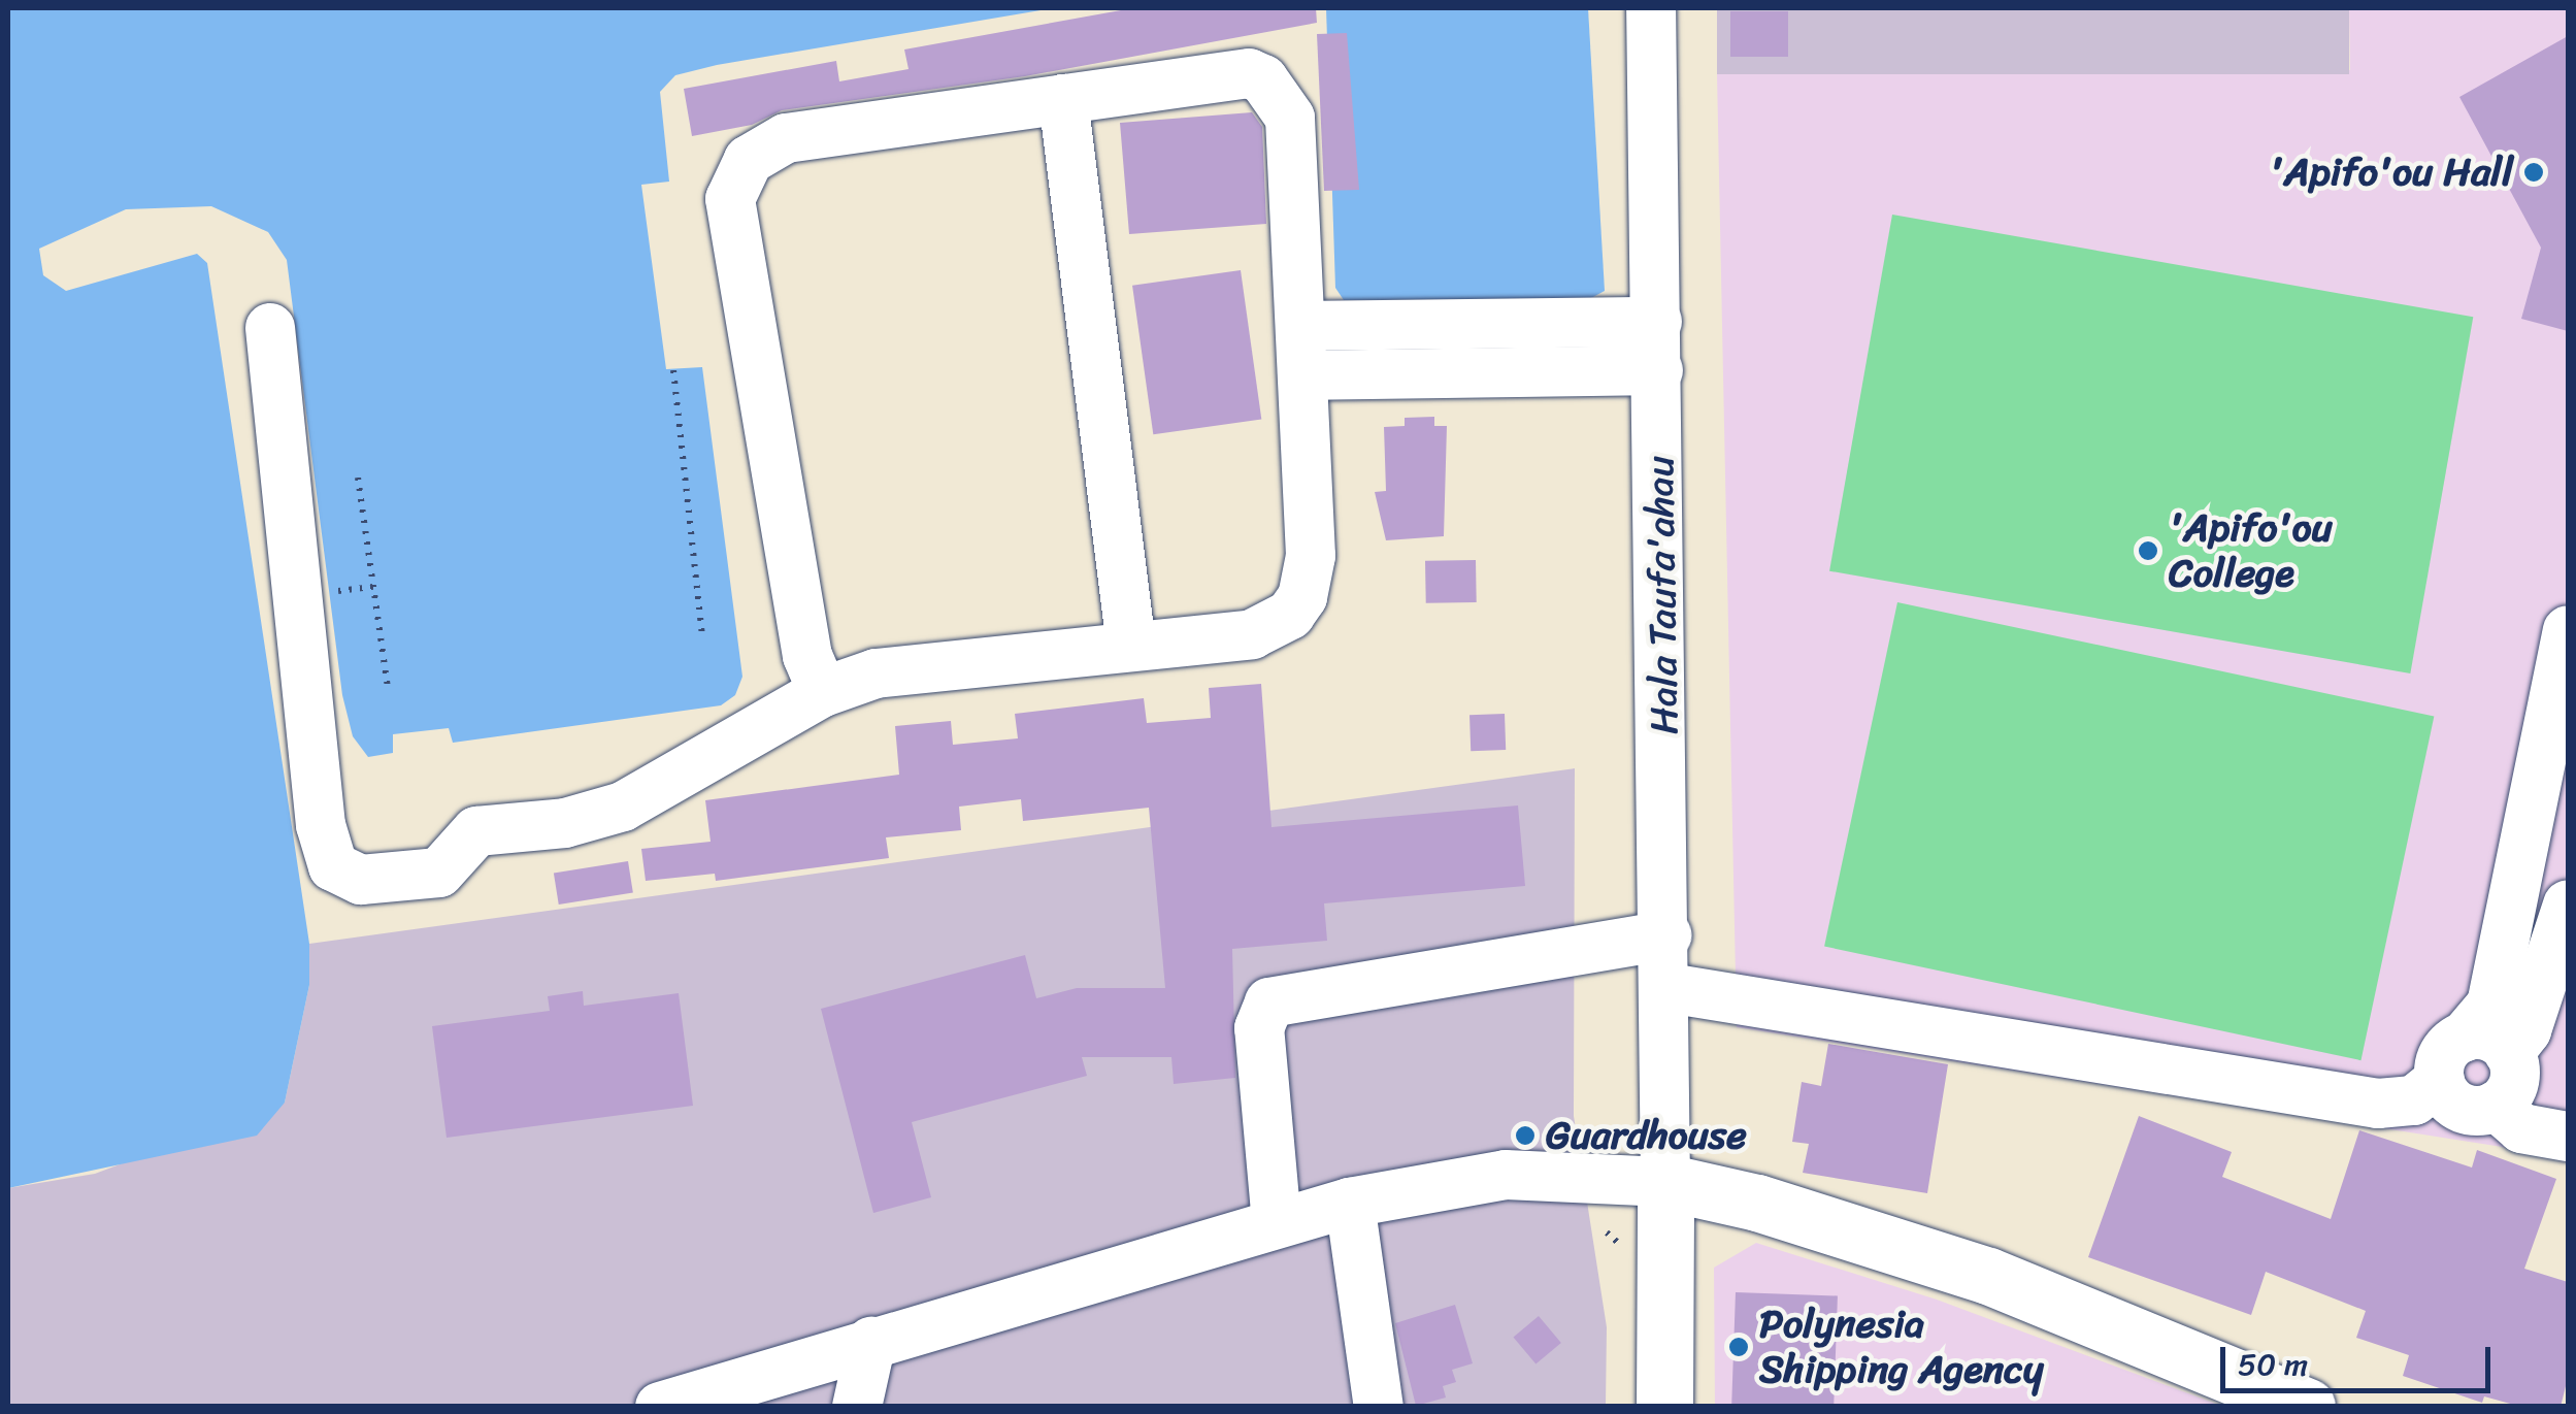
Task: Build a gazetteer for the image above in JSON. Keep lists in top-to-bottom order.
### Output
{
  "streets": {
    "street": ["Hala Taufa'ahau"]
  },
  "places": [
    "'Apifo'ou Hall",
    "'Apifo'ou College",
    "Guardhouse",
    "Polynesia Shipping Agency"
  ],
  "scale_bar": "50 m"
}
